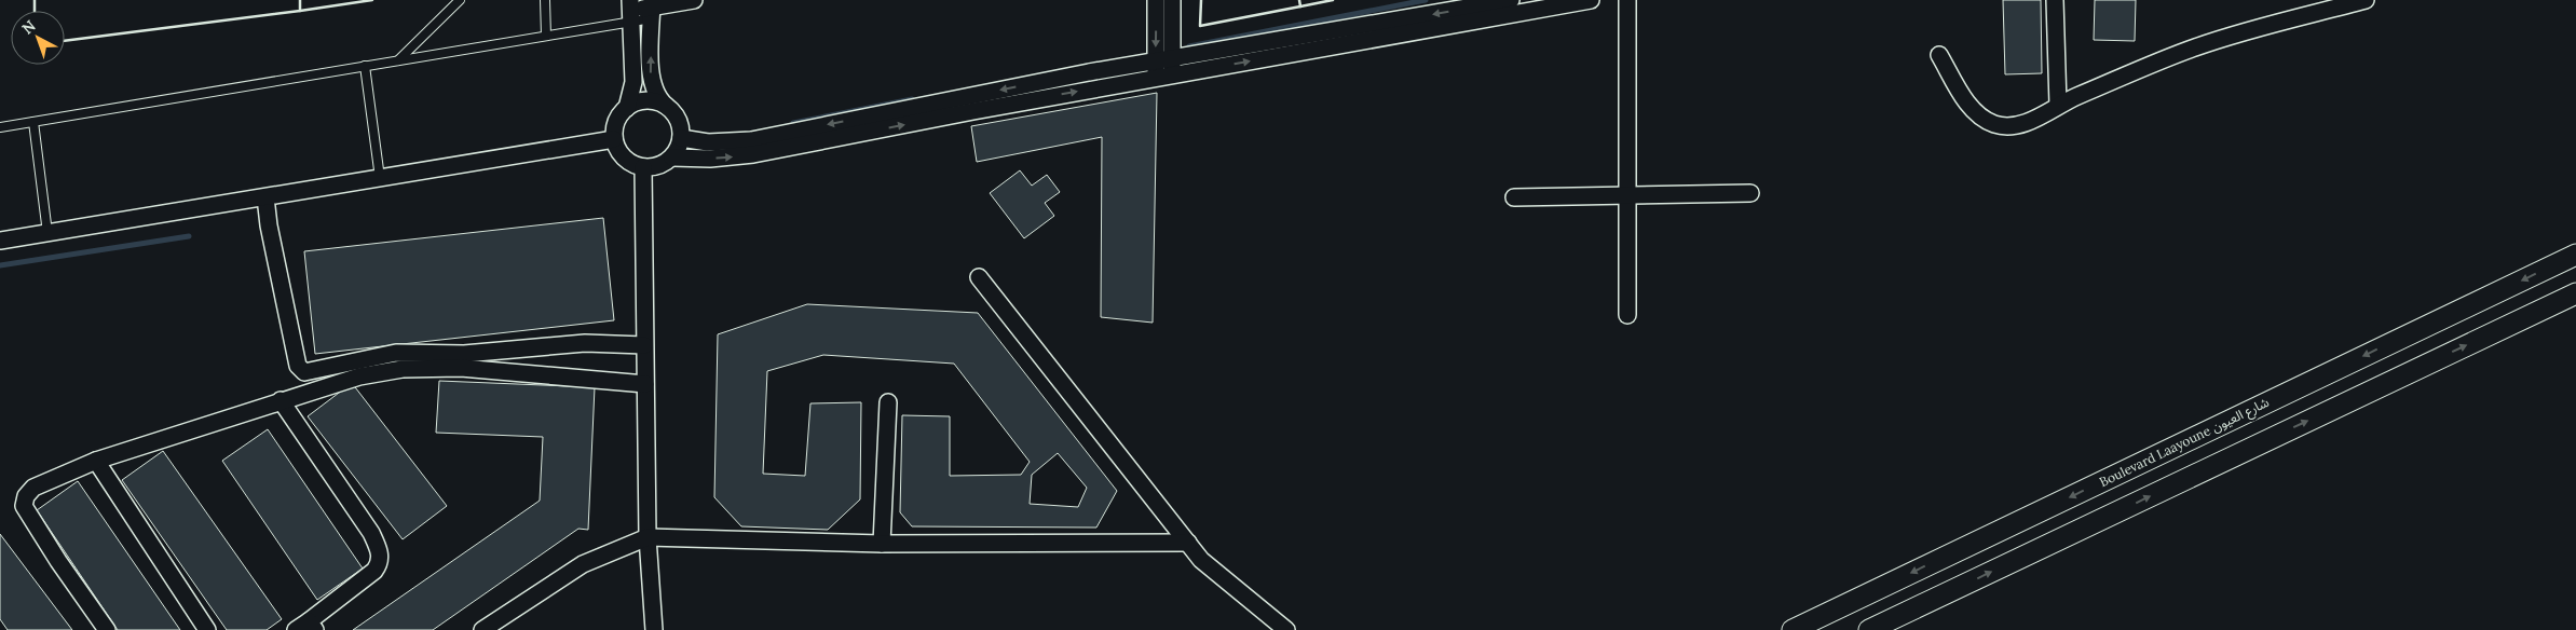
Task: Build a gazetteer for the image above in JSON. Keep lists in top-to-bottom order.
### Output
{
  "streets": {
    "street": ["Boulevard Laayoune شارع العيون"]
  },
  "north": "top left"
}
